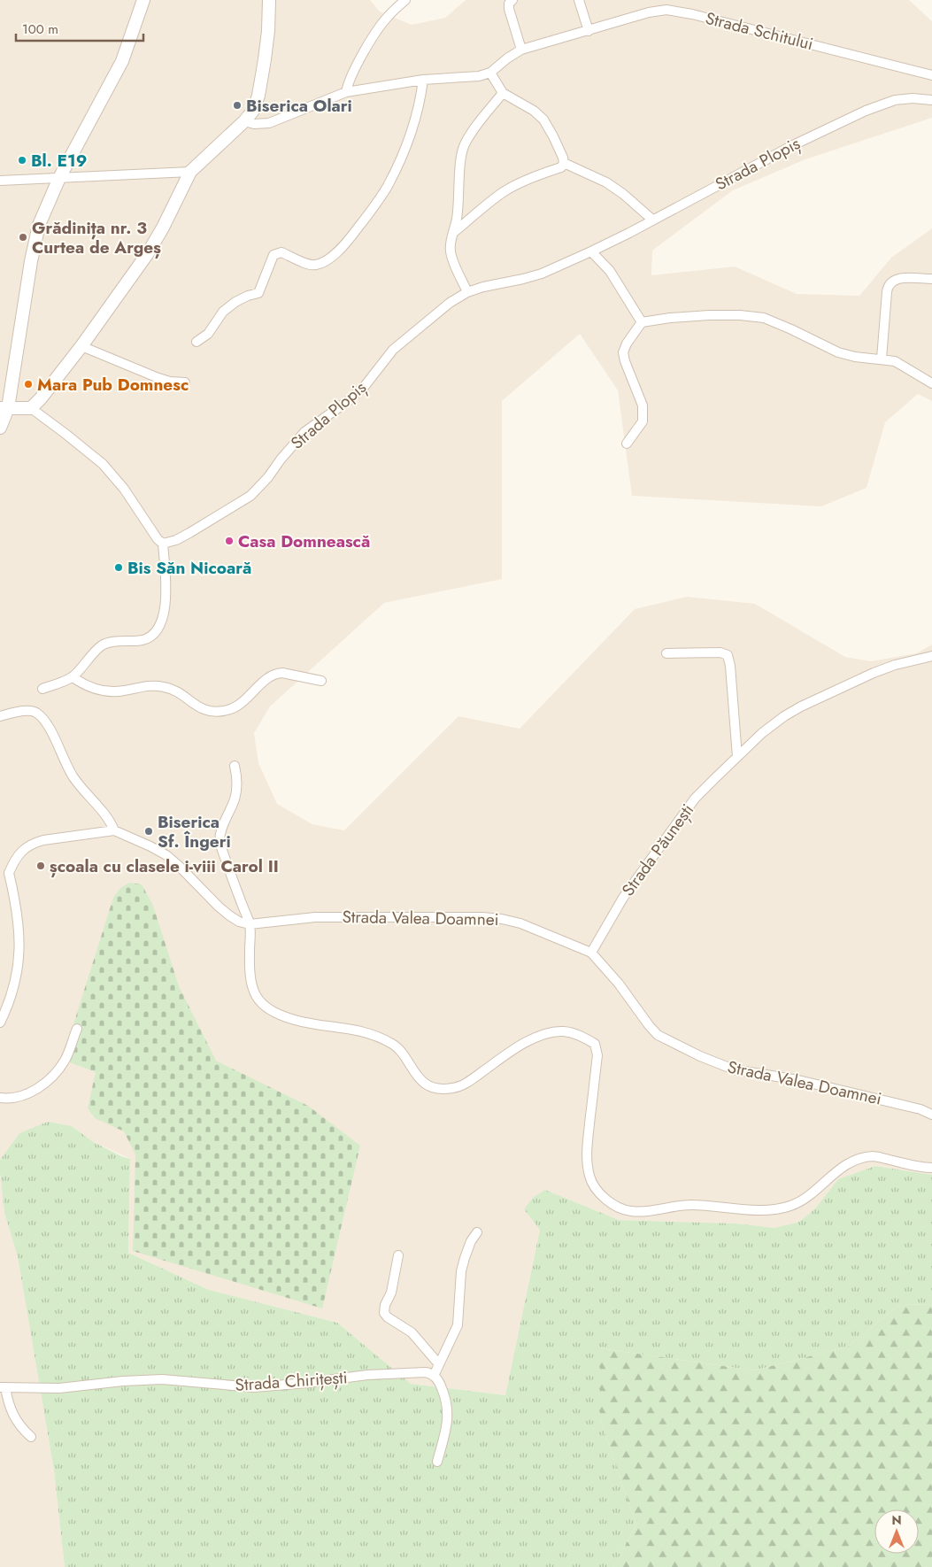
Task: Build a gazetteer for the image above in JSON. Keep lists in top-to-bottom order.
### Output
{
  "streets": {
    "street": [
      "Strada Schitului",
      "Strada Plopiș",
      "Strada Păunești",
      "Strada Valea Doamnei",
      "Strada Chirițești"
    ]
  },
  "crossings": [
    ["Strada Păunești", "Strada Valea Doamnei"]
  ],
  "places": [
    "Biserica Olari",
    "Bl. E19",
    "Grădinița nr. 3 Curtea de Argeș",
    "Mara Pub Domnesc",
    "Casa Domnească",
    "Bis Săn Nicoară",
    "Biserica Sf. Îngeri",
    "școala cu clasele i-viii Carol II"
  ],
  "scale_bar": "100 m",
  "north": "top"
}
